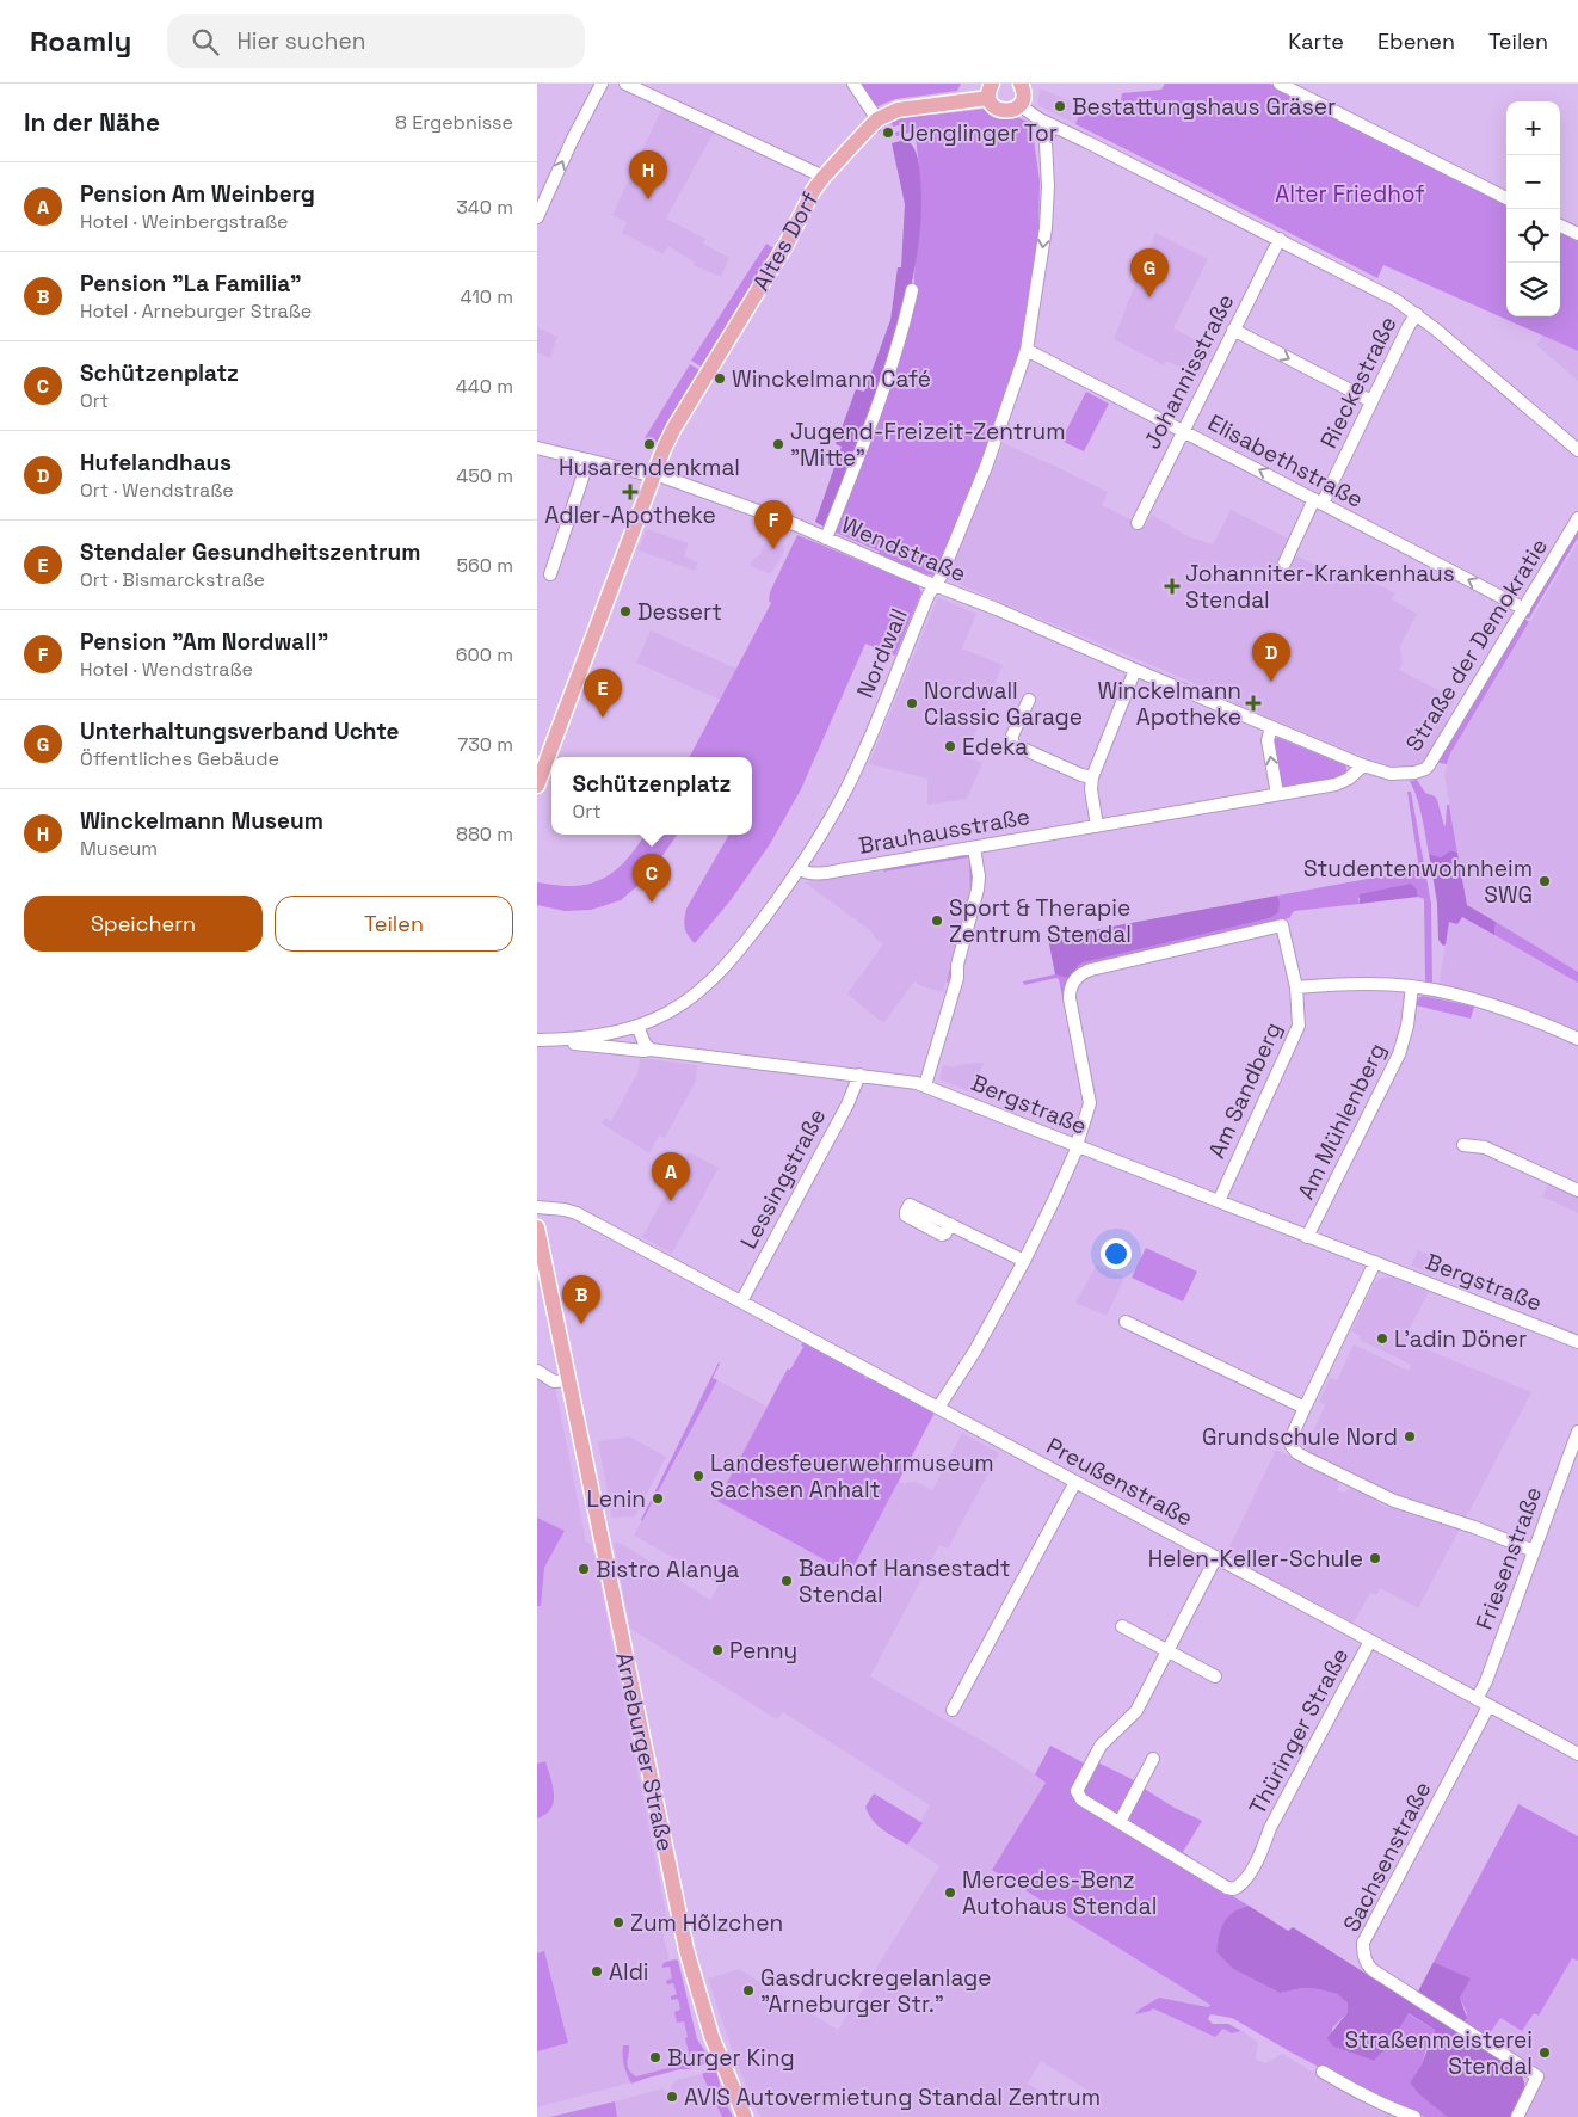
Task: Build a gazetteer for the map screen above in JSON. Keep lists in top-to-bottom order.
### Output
{
  "streets": {
    "main road": ["Altes Dorf", "Arneburger Straße"],
    "street": [
      "Johannisstraße",
      "Rieckestraße",
      "Elisabethstraße",
      "Wendstraße",
      "Straße der Demokratie",
      "Nordwall",
      "Brauhausstraße",
      "Am Sandberg",
      "Bergstraße",
      "Am Mühlenberg",
      "Lessingstraße",
      "Preußenstraße",
      "Friesenstraße",
      "Thüringer Straße",
      "Sachsenstraße"
    ]
  },
  "crossings": [
    ["Altes Dorf", "Wendstraße"],
    ["Johannisstraße", "Elisabethstraße"],
    ["Rieckestraße", "Elisabethstraße"],
    ["Elisabethstraße", "Straße der Demokratie"],
    ["Elisabethstraße", "Nordwall"],
    ["Wendstraße", "Straße der Demokratie"],
    ["Wendstraße", "Nordwall"],
    ["Wendstraße", "Brauhausstraße"],
    ["Straße der Demokratie", "Brauhausstraße"],
    ["Nordwall", "Brauhausstraße"],
    ["Nordwall", "Bergstraße"],
    ["Am Sandberg", "Bergstraße"],
    ["Bergstraße", "Am Mühlenberg"],
    ["Bergstraße", "Lessingstraße"],
    ["Lessingstraße", "Preußenstraße"],
    ["Preußenstraße", "Friesenstraße"],
    ["Preußenstraße", "Thüringer Straße"],
    ["Preußenstraße", "Sachsenstraße"]
  ],
  "one_way": ["Elisabethstraße"],
  "parks": ["Alter Friedhof"],
  "places": {
    "other": [
      "Bestattungshaus Gräser",
      "Uenglinger Tor",
      "Winckelmann Café",
      "Husarendenkmal",
      "Jugend-Freizeit-Zentrum \"Mitte\"",
      "Dessert",
      "Nordwall Classic Garage",
      "Edeka",
      "Studentenwohnheim SWG",
      "Sport & Therapie Zentrum Stendal",
      "L'adin Döner",
      "Grundschule Nord",
      "Landesfeuerwehrmuseum Sachsen Anhalt",
      "Lenin",
      "Helen-Keller-Schule",
      "Bistro Alanya",
      "Bauhof Hansestadt Stendal",
      "Penny",
      "Mercedes-Benz Autohaus Stendal",
      "Zum Hõlzchen",
      "Aldi",
      "Gasdruckregelanlage \"Arneburger Str.\"",
      "Straßenmeisterei Stendal",
      "Burger King",
      "AVIS Autovermietung Standal Zentrum"
    ],
    "health": ["Adler-Apotheke", "Johanniter-Krankenhaus Stendal", "Winckelmann Apotheke"]
  },
  "page": {
    "header": "Roamly",
    "search": "Hier suchen",
    "nav": ["Karte", "Ebenen", "Teilen"],
    "heading": ["In der Nähe", "8 Ergebnisse"],
    "map_buttons": ["+", "−"],
    "pins": [
      "H",
      "G",
      "F",
      "D",
      "E",
      "C",
      "A",
      "B"
    ],
    "list": [
      {
        "mark": "A",
        "name": "Pension Am Weinberg",
        "note": "Hotel · Weinbergstraße",
        "value": "340 m"
      },
      {
        "mark": "B",
        "name": "Pension \"La Familia\"",
        "note": "Hotel · Arneburger Straße",
        "value": "410 m"
      },
      {
        "mark": "C",
        "name": "Schützenplatz",
        "note": "Ort",
        "value": "440 m"
      },
      {
        "mark": "D",
        "name": "Hufelandhaus",
        "note": "Ort · Wendstraße",
        "value": "450 m"
      },
      {
        "mark": "E",
        "name": "Stendaler Gesundheitszentrum",
        "note": "Ort · Bismarckstraße",
        "value": "560 m"
      },
      {
        "mark": "F",
        "name": "Pension \"Am Nordwall\"",
        "note": "Hotel · Wendstraße",
        "value": "600 m"
      },
      {
        "mark": "G",
        "name": "Unterhaltungsverband Uchte",
        "note": "Öffentliches Gebäude",
        "value": "730 m"
      },
      {
        "mark": "H",
        "name": "Winckelmann Museum",
        "note": "Museum",
        "value": "880 m"
      }
    ],
    "popup": ["Schützenplatz", "Ort"],
    "buttons": ["Speichern", "Teilen"]
  }
}
